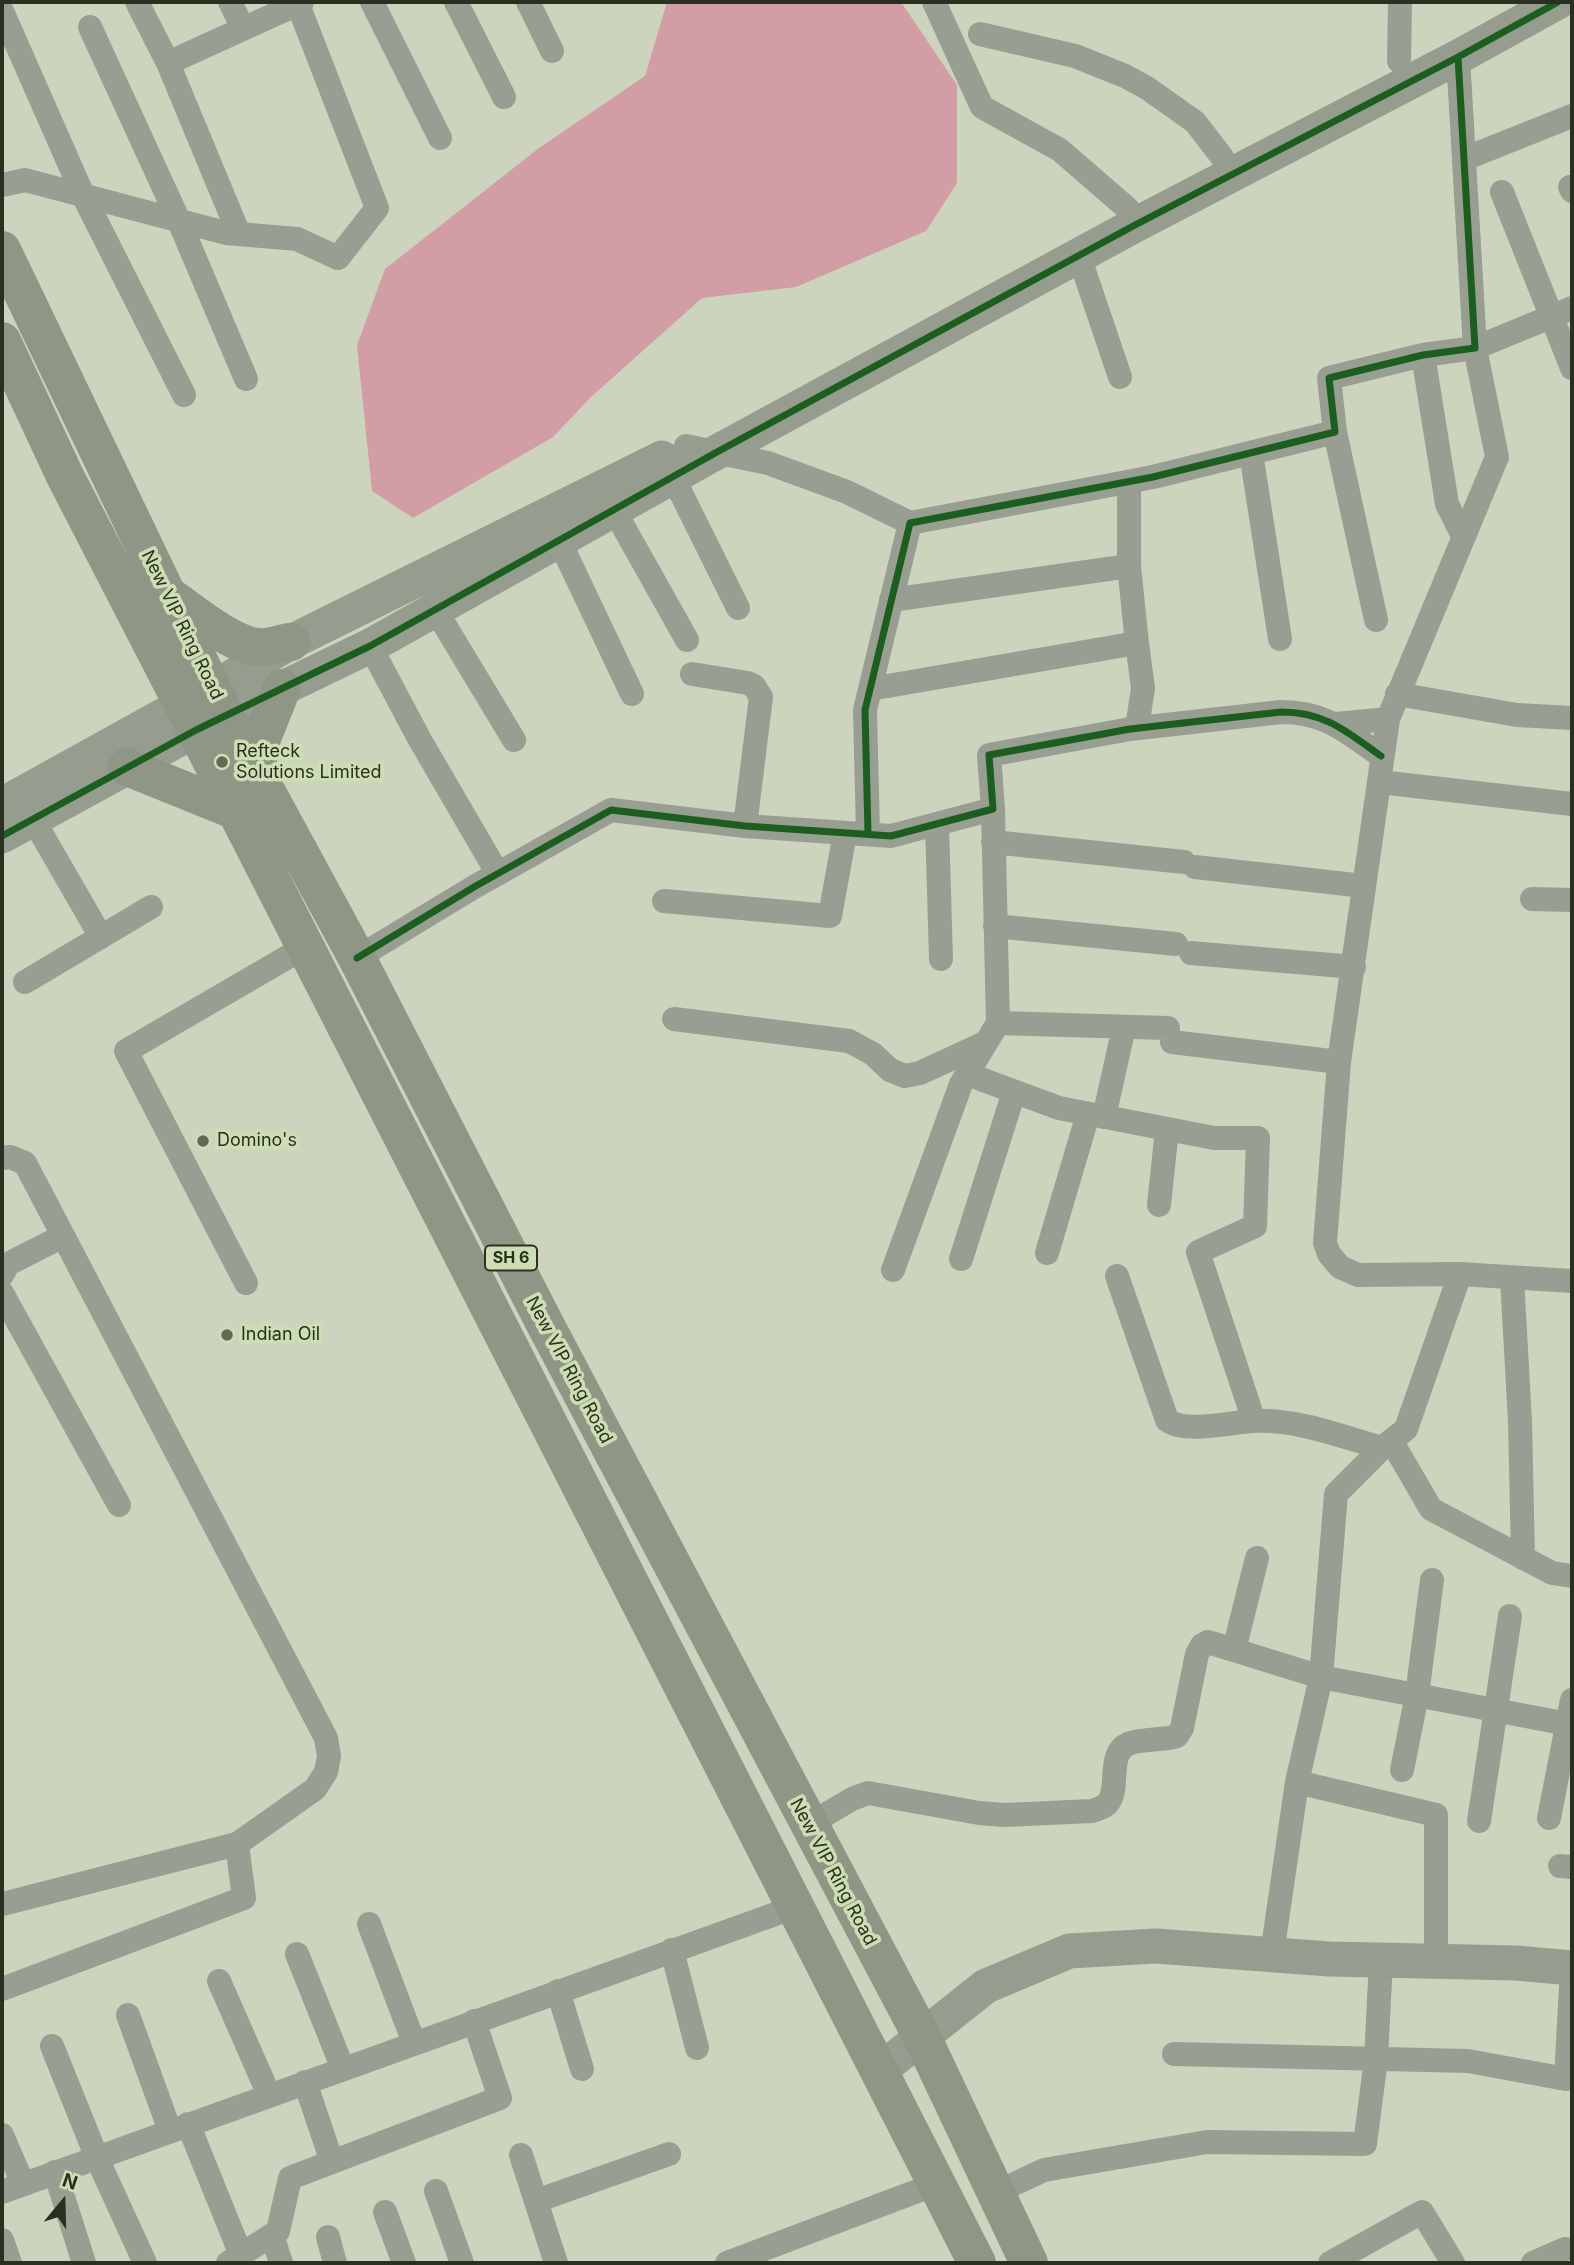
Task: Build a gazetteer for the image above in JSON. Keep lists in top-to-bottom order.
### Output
{
  "streets": {
    "main road": ["New VIP Ring Road", "SH 6"]
  },
  "places": ["Refteck Solutions Limited", "Domino's", "Indian Oil"],
  "north": "top"
}
